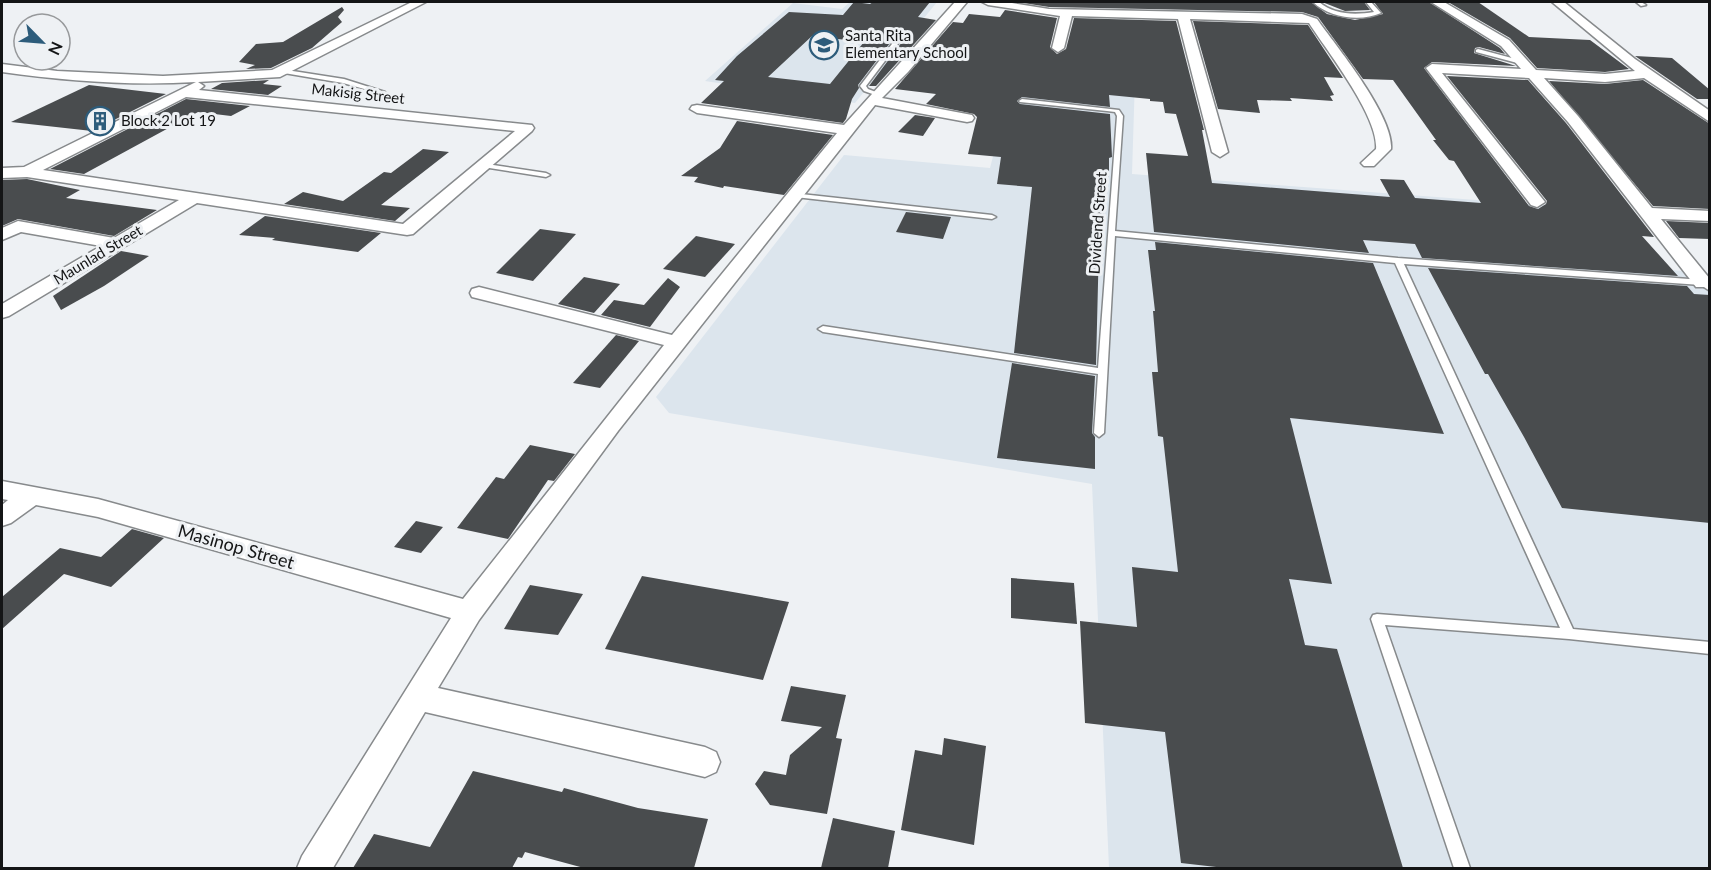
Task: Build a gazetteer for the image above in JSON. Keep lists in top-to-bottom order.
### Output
{
  "streets": {
    "street": ["Makisig Street", "Maunlad Street", "Masinop Street"],
    "lane": ["Dividend Street"]
  },
  "places": {
    "school or university": ["Santa Rita Elementary School"],
    "building": ["Block 2 Lot 19"]
  },
  "north": "bottom right"
}
